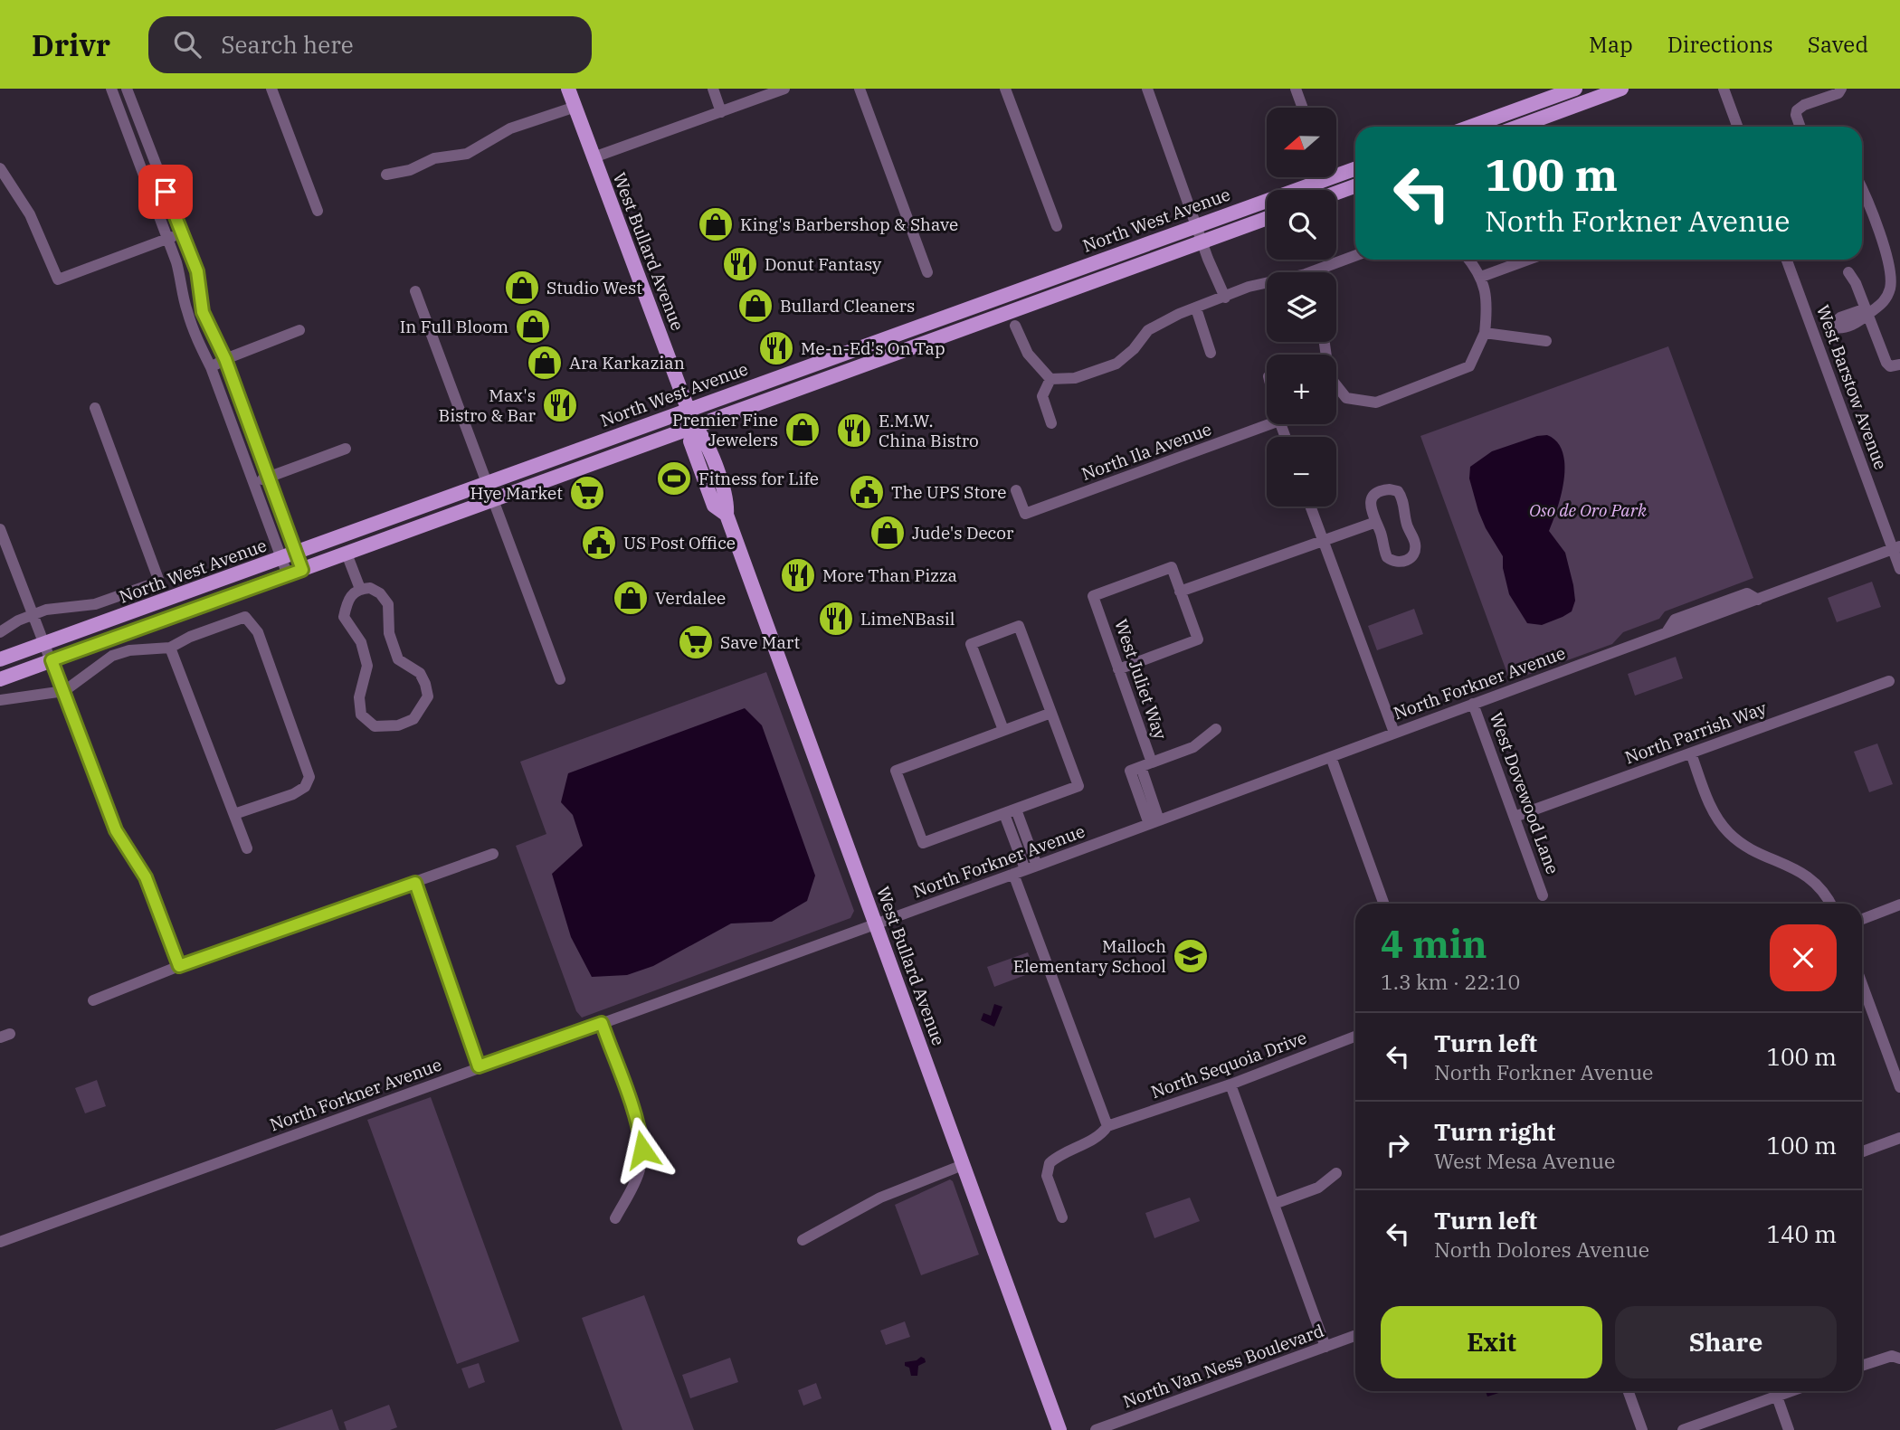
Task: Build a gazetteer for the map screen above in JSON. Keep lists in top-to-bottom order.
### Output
{
  "streets": {
    "main road": ["North West Avenue", "West Bullard Avenue"],
    "street": [
      "West Barstow Avenue",
      "North Ila Avenue",
      "West Juliet Way",
      "North Forkner Avenue",
      "North Parrish Way",
      "West Dovewood Lane",
      "North Sequoia Drive",
      "North Van Ness Boulevard"
    ]
  },
  "crossings": [
    ["North West Avenue", "West Bullard Avenue"],
    ["West Bullard Avenue", "North Forkner Avenue"],
    ["West Barstow Avenue", "North Forkner Avenue"],
    ["West Juliet Way", "North Forkner Avenue"],
    ["North Forkner Avenue", "West Dovewood Lane"],
    ["North Parrish Way", "West Dovewood Lane"]
  ],
  "parks": ["Oso de Oro Park"],
  "places": {
    "shop": [
      "King's Barbershop & Shave",
      "Studio West",
      "Bullard Cleaners",
      "In Full Bloom",
      "Ara Karkazian",
      "Premier Fine Jewelers",
      "Jude's Decor",
      "Verdalee"
    ],
    "restaurant": [
      "Donut Fantasy",
      "Me-n-Ed's On Tap",
      "Max's Bistro & Bar",
      "E.M.W. China Bistro",
      "More Than Pizza",
      "LimeNBasil"
    ],
    "sports": ["Fitness for Life"],
    "public building": ["The UPS Store", "US Post Office"],
    "supermarket": ["Hye Market", "Save Mart"],
    "school or university": ["Malloch Elementary School"]
  },
  "north": "left",
  "page": {
    "header": "Drivr",
    "search": "Search here",
    "nav": ["Map", "Directions", "Saved"],
    "map_buttons": ["+", "−"],
    "turn": ["100 m", "North Forkner Avenue"],
    "heading": ["4 min", "1.3 km · 22:10"],
    "list": [
      {
        "name": "Turn left",
        "note": "North Forkner Avenue",
        "value": "100 m"
      },
      {
        "name": "Turn right",
        "note": "West Mesa Avenue",
        "value": "100 m"
      },
      {
        "name": "Turn left",
        "note": "North Dolores Avenue",
        "value": "140 m"
      }
    ],
    "buttons": ["Exit", "Share"]
  }
}
